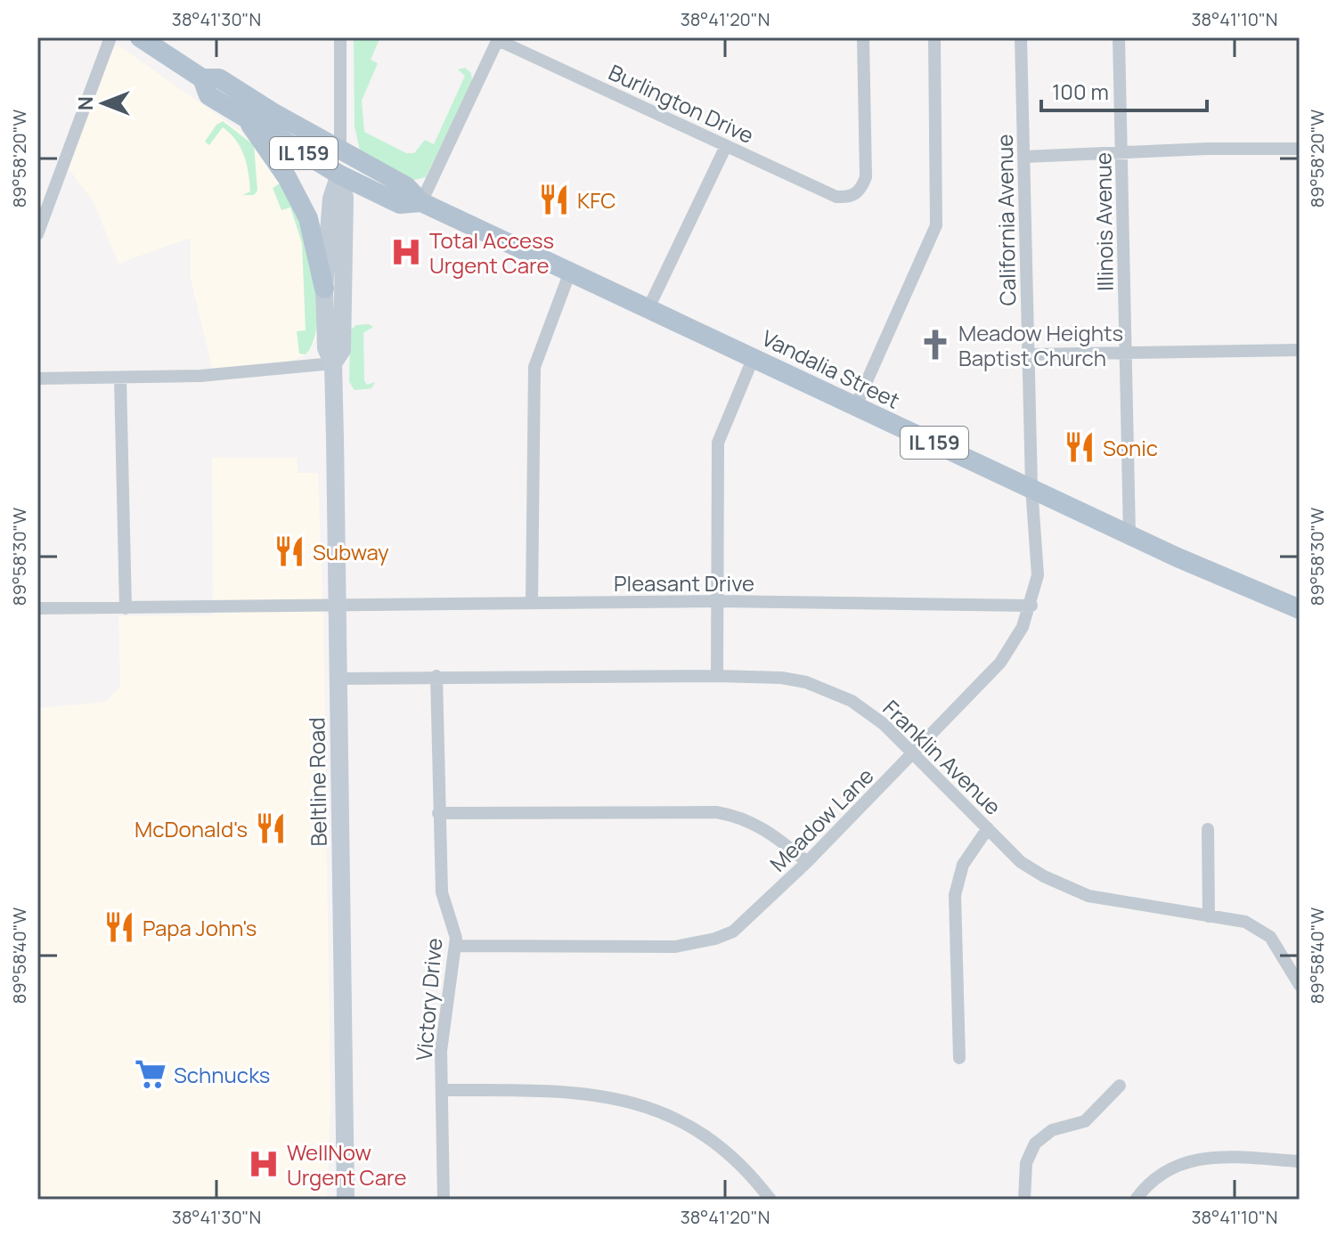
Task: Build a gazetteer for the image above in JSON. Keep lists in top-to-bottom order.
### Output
{
  "streets": {
    "main road": ["IL 159", "Vandalia Street", "Beltline Road"],
    "street": [
      "Burlington Drive",
      "California Avenue",
      "Illinois Avenue",
      "Pleasant Drive",
      "Franklin Avenue",
      "Meadow Lane",
      "Victory Drive"
    ]
  },
  "crossings": [
    ["California Avenue", "Vandalia Street"],
    ["California Avenue", "Meadow Lane"],
    ["Illinois Avenue", "Vandalia Street"],
    ["Vandalia Street", "Beltline Road"],
    ["Vandalia Street", "Meadow Lane"],
    ["Pleasant Drive", "Beltline Road"],
    ["Pleasant Drive", "Meadow Lane"],
    ["Franklin Avenue", "Beltline Road"],
    ["Franklin Avenue", "Meadow Lane"],
    ["Franklin Avenue", "Victory Drive"],
    ["Meadow Lane", "Victory Drive"]
  ],
  "places": {
    "restaurant": [
      "KFC",
      "Sonic",
      "Subway",
      "McDonald's",
      "Papa John's"
    ],
    "hospital": ["Total Access Urgent Care", "WellNow Urgent Care"],
    "church": ["Meadow Heights Baptist Church"],
    "supermarket": ["Schnucks"]
  },
  "scale_bar": "100 m",
  "north": "left",
  "coordinates": [
    "38°41'30\"N",
    "38°41'20\"N",
    "38°41'10\"N",
    "89°58'20\"W",
    "89°58'30\"W",
    "89°58'40\"W"
  ]
}
